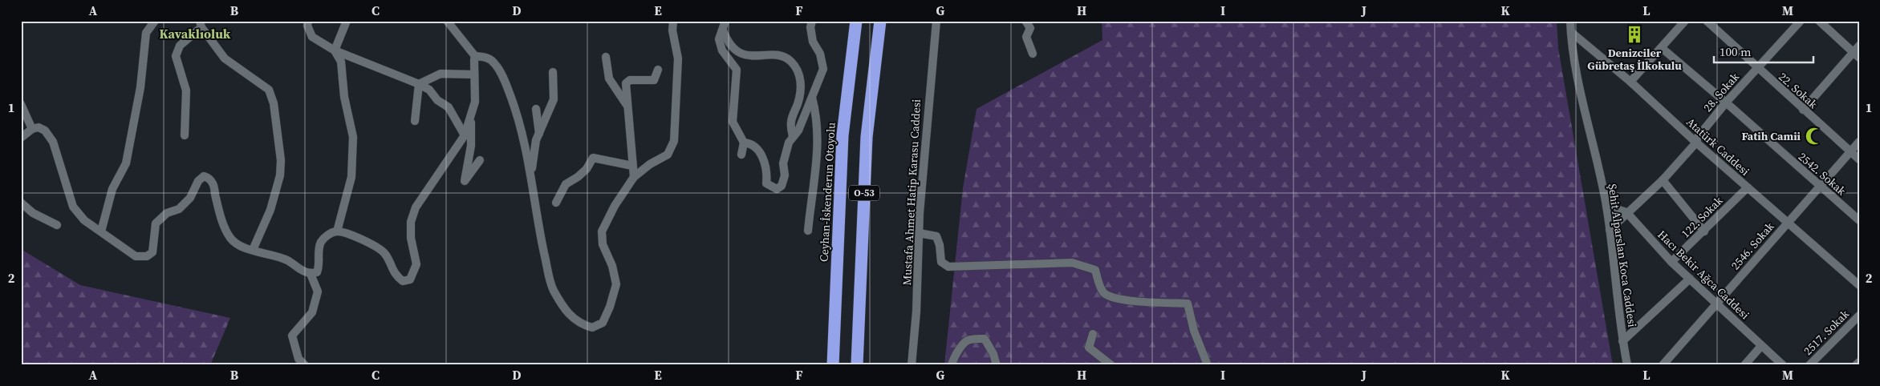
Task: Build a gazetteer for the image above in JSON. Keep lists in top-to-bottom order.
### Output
{
  "streets": {
    "highway": ["Ceyhan-İskenderun Otoyolu", "O-53"],
    "street": [
      "22. Sokak",
      "28. Sokak",
      "Atatürk Caddesi",
      "2542. Sokak",
      "Mustafa Ahmet Hatip Karasu Caddesi",
      "122. Sokak",
      "2546. Sokak",
      "Şehit Alparslan Koca Caddesi",
      "Hacı Bekir Ağca Caddesi",
      "2517. Sokak"
    ]
  },
  "crossings": [
    ["22. Sokak", "28. Sokak"],
    ["22. Sokak", "2546. Sokak"],
    ["28. Sokak", "Atatürk Caddesi"],
    ["28. Sokak", "2542. Sokak"],
    ["28. Sokak", "Şehit Alparslan Koca Caddesi"],
    ["28. Sokak", "Hacı Bekir Ağca Caddesi"],
    ["Atatürk Caddesi", "122. Sokak"],
    ["Atatürk Caddesi", "2546. Sokak"],
    ["Atatürk Caddesi", "Şehit Alparslan Koca Caddesi"],
    ["2542. Sokak", "2546. Sokak"],
    ["122. Sokak", "Hacı Bekir Ağca Caddesi"],
    ["2546. Sokak", "Hacı Bekir Ağca Caddesi"]
  ],
  "districts": ["Kavaklıoluk"],
  "places": {
    "building": ["Denizciler Gübretaş İlkokulu"],
    "mosque": ["Fatih Camii"]
  },
  "scale_bar": "100 m",
  "grid": {
    "columns": [
      "A",
      "B",
      "C",
      "D",
      "E",
      "F",
      "G",
      "H",
      "I",
      "J",
      "K",
      "L",
      "M"
    ],
    "rows": ["1", "2"]
  }
}
